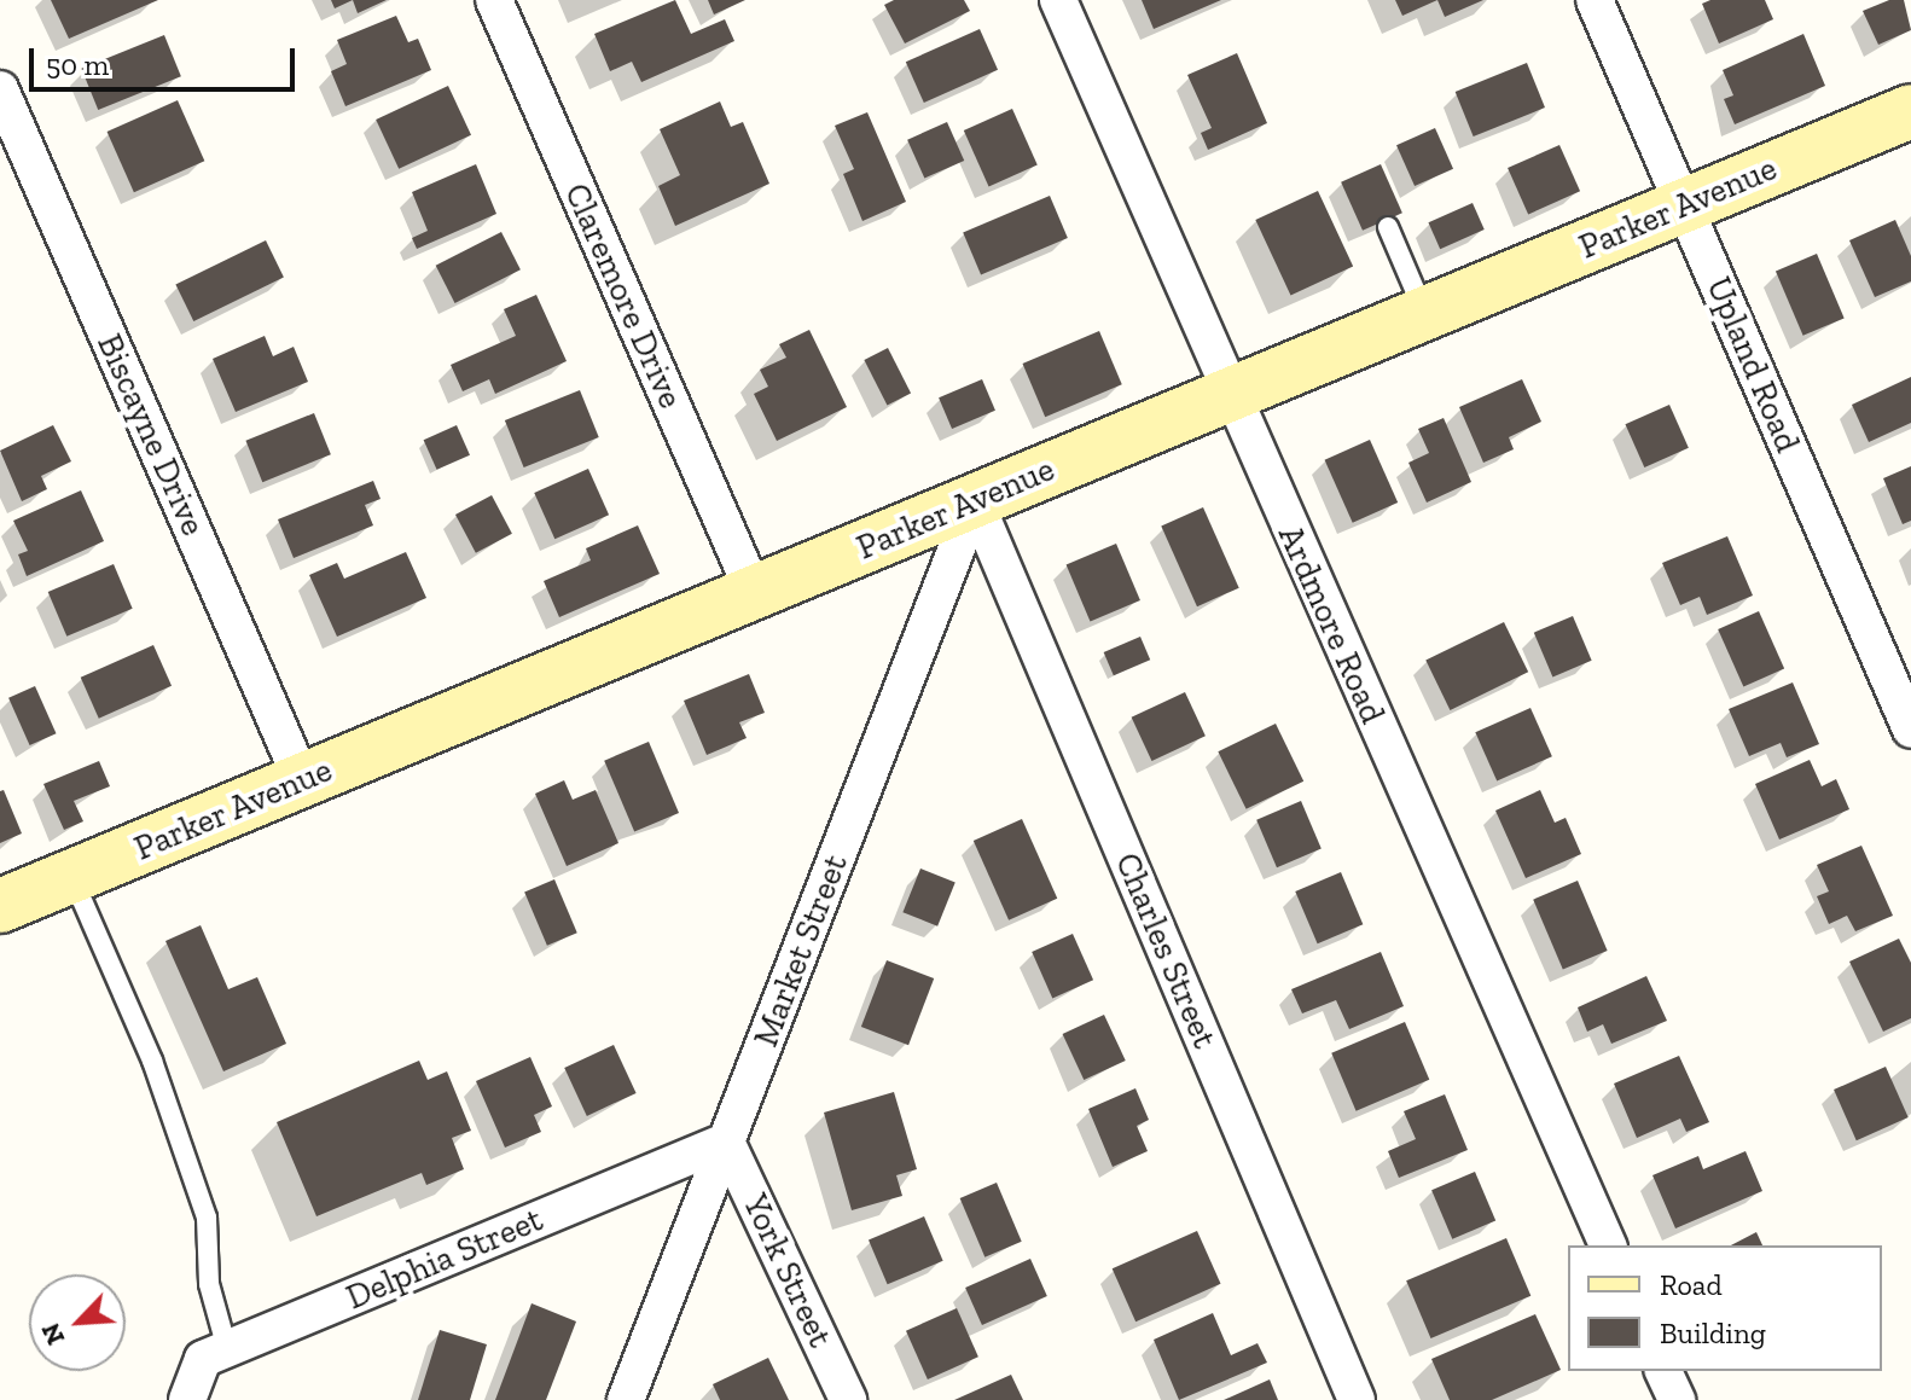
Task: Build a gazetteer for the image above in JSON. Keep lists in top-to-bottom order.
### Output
{
  "streets": {
    "street": [
      "Parker Avenue",
      "Claremore Drive",
      "Upland Road",
      "Biscayne Drive",
      "Ardmore Road",
      "Market Street",
      "Charles Street",
      "Delphia Street",
      "York Street"
    ]
  },
  "crossings": [
    ["Parker Avenue", "Claremore Drive"],
    ["Parker Avenue", "Upland Road"],
    ["Parker Avenue", "Biscayne Drive"],
    ["Parker Avenue", "Ardmore Road"],
    ["Parker Avenue", "Market Street"],
    ["Parker Avenue", "Charles Street"],
    ["Market Street", "Charles Street"],
    ["Market Street", "Delphia Street"],
    ["Market Street", "York Street"],
    ["Delphia Street", "York Street"]
  ],
  "legend": ["Road", "Building"],
  "scale_bar": "50 m",
  "north": "bottom left"
}
